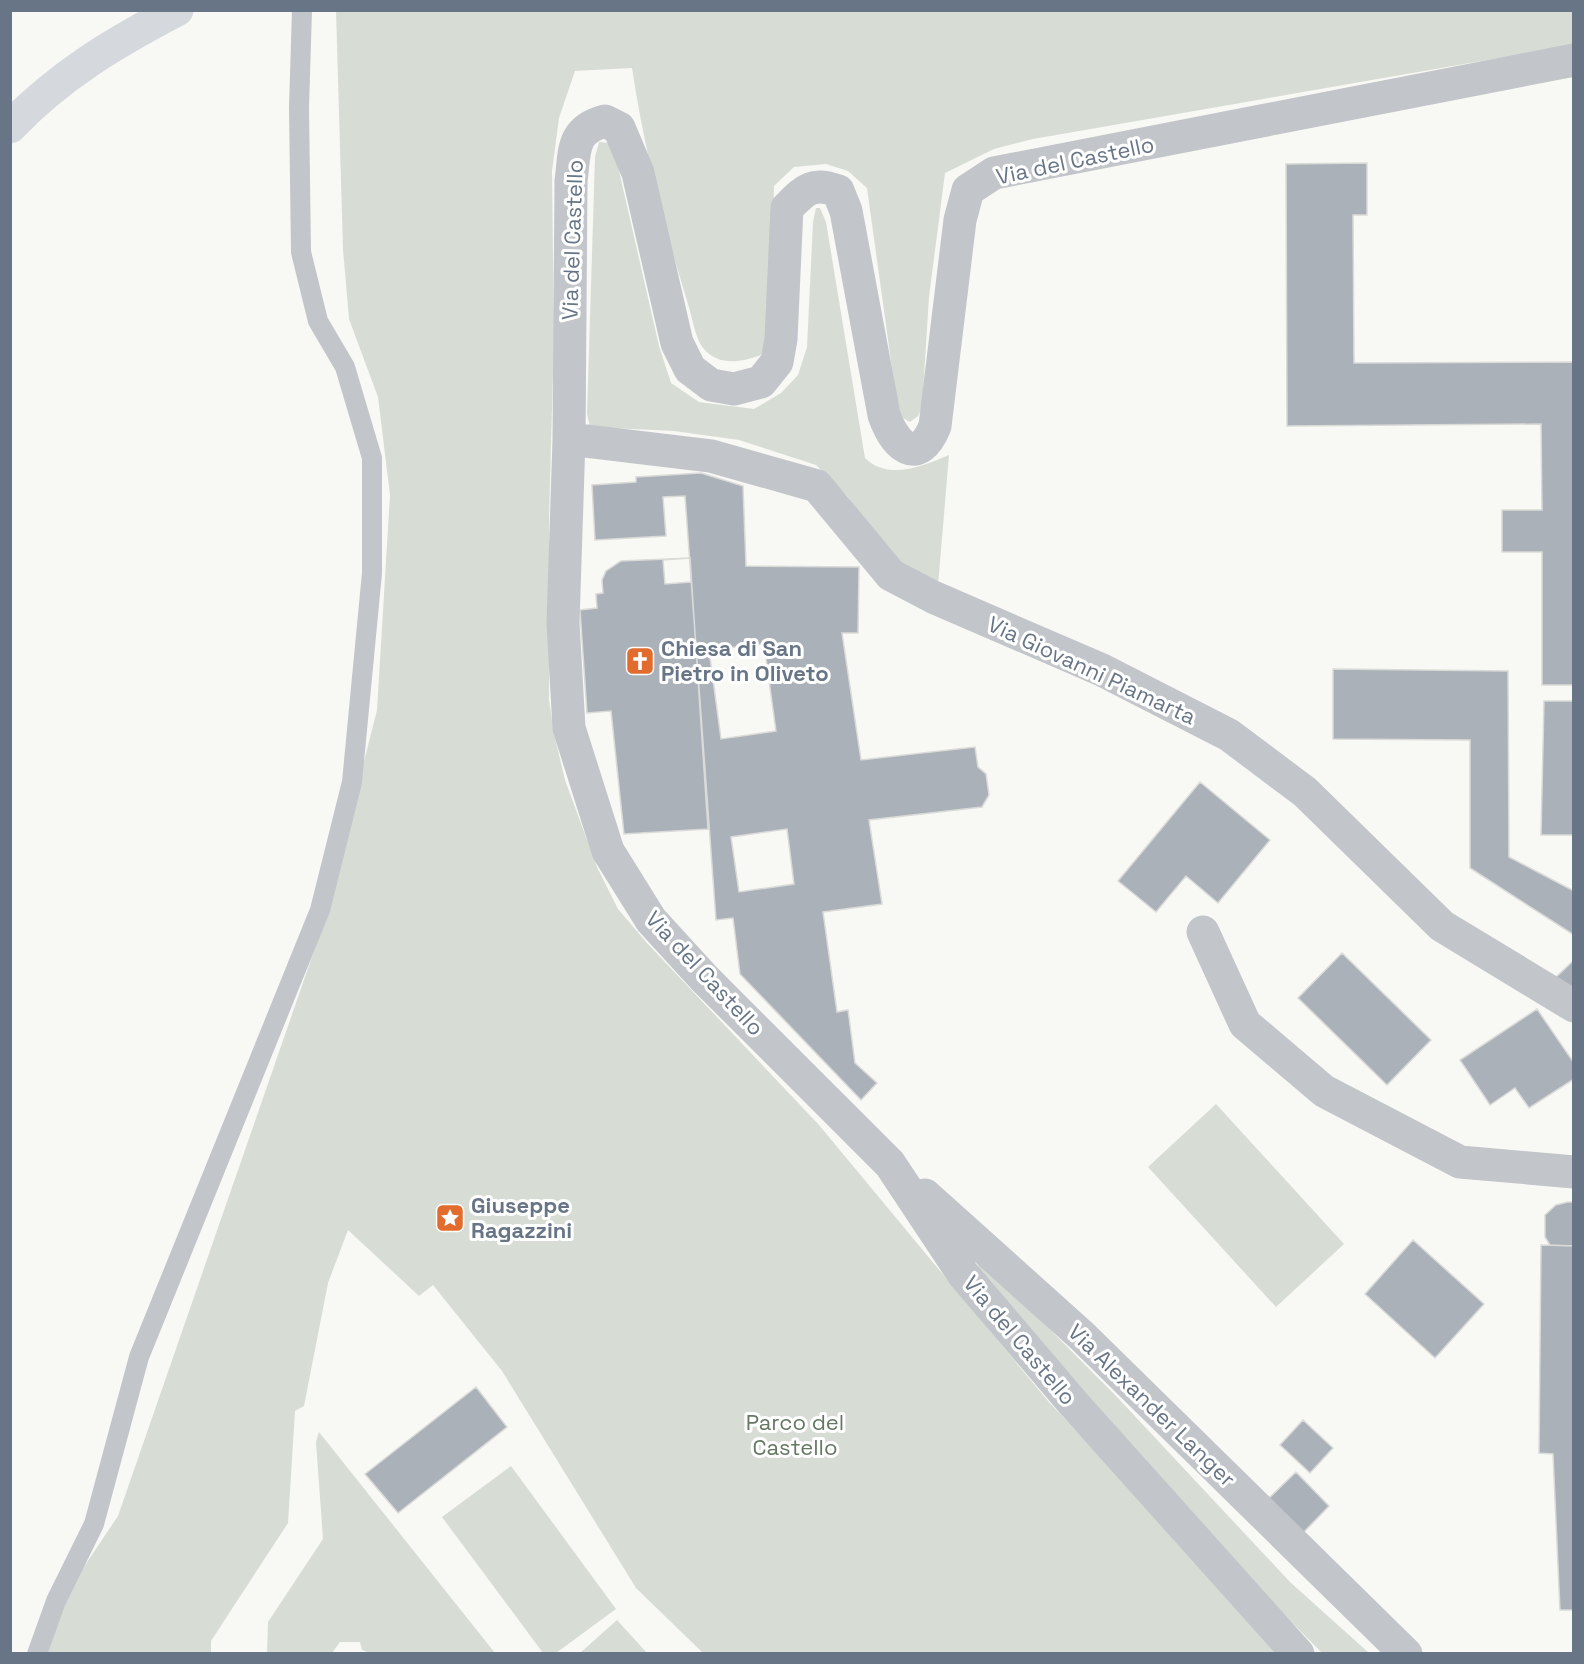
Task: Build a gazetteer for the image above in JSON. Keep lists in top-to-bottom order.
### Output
{
  "streets": {
    "street": ["Via del Castello", "Via Giovanni Piamarta", "Via Alexander Langer"]
  },
  "crossings": [
    ["Via del Castello", "Via Giovanni Piamarta"],
    ["Via del Castello", "Via Alexander Langer"]
  ],
  "parks": ["Parco del Castello"],
  "places": {
    "church": ["Chiesa di San Pietro in Oliveto"],
    "place": ["Giuseppe Ragazzini"]
  }
}
